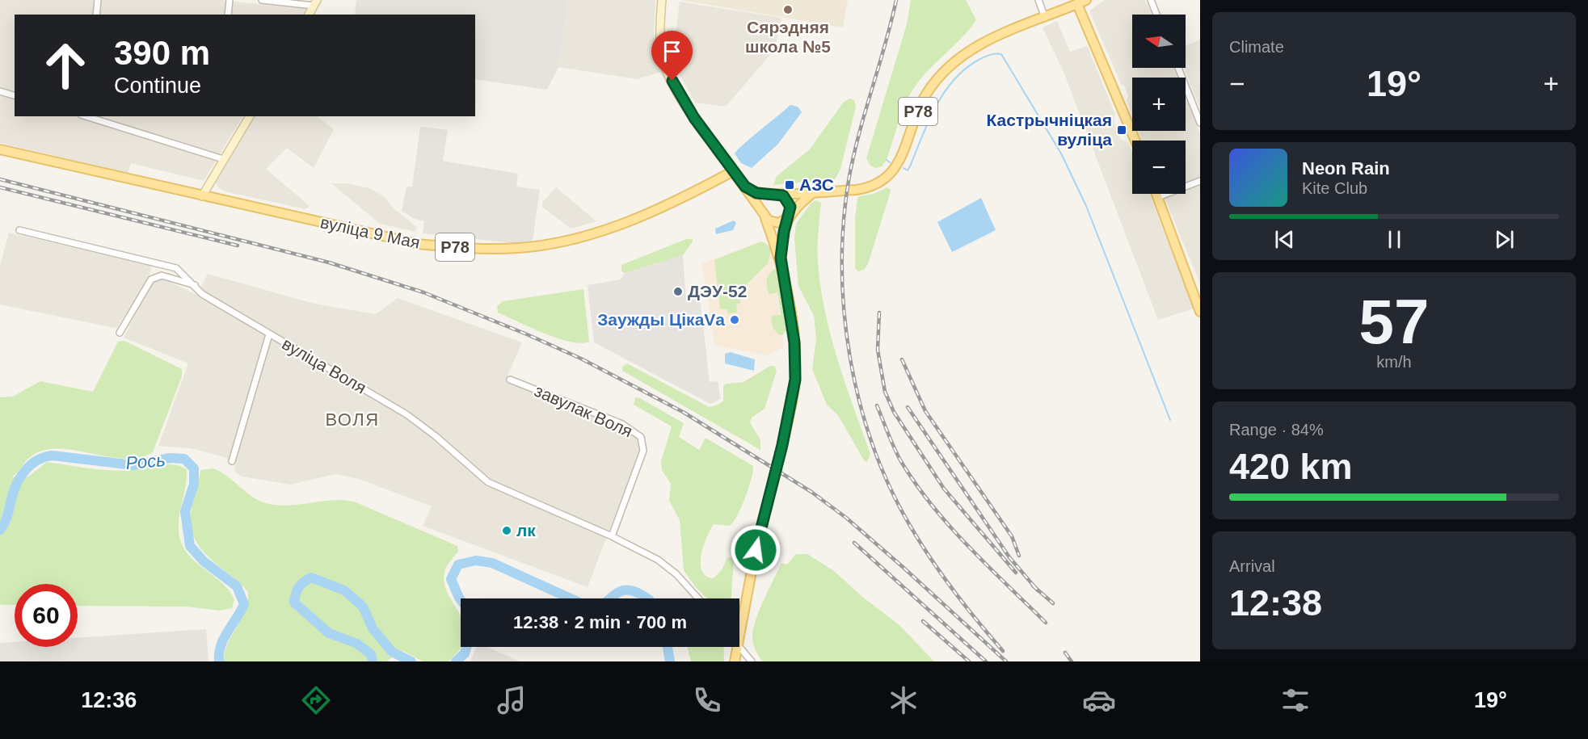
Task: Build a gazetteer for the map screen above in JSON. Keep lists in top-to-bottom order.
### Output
{
  "streets": {
    "main road": ["Р78", "вуліца 9 Мая"],
    "street": ["вуліца Воля", "завулак Воля"]
  },
  "crossings": [
    ["вуліца Воля", "завулак Воля"]
  ],
  "districts": ["ВОЛЯ"],
  "water": ["Рось"],
  "places": {
    "other": [
      "Сярэдняя школа №5",
      "ДЭУ-52",
      "Заужды ЦікаVа",
      "лк"
    ],
    "transit": ["Кастрычніцкая вуліца", "АЗС"]
  },
  "north": "left",
  "page": {
    "tile": [
      "Climate",
      ["57", "km/h"],
      ["Range · 84%", "420 km"],
      ["Arrival", "12:38"]
    ],
    "map_buttons": ["+", "−"],
    "turn": ["390 m", "Continue"],
    "heat": ["−", "19°", "+"],
    "song": ["Neon Rain", "Kite Club"],
    "limit": "60",
    "trip": "12:38 · 2 min · 700 m",
    "tabs": ["12:36", "19°"]
  }
}
